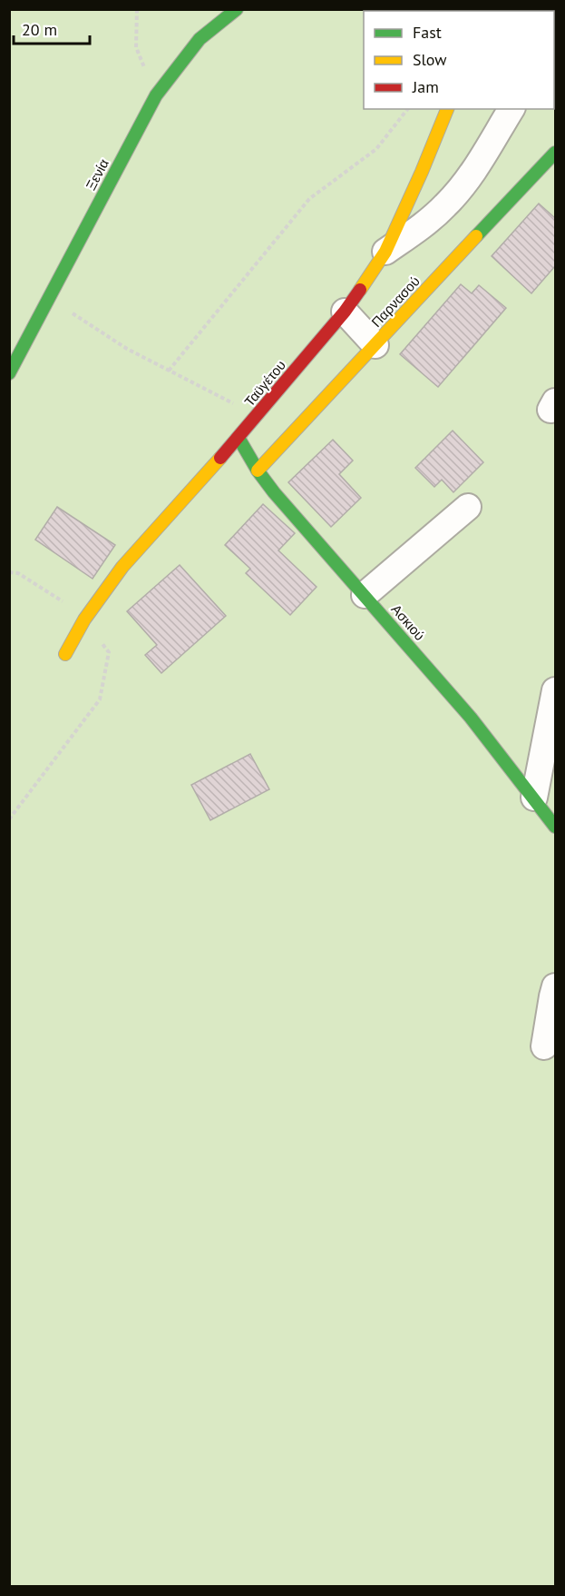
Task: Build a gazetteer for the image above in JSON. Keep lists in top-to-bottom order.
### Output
{
  "streets": {
    "street": [
      "Ξενία",
      "Παρνασού",
      "Ταϋγέτου",
      "Ασκιού"
    ]
  },
  "crossings": [
    ["Παρνασού", "Ασκιού"],
    ["Ταϋγέτου", "Ασκιού"]
  ],
  "legend": ["Fast", "Slow", "Jam"],
  "scale_bar": "20 m"
}
